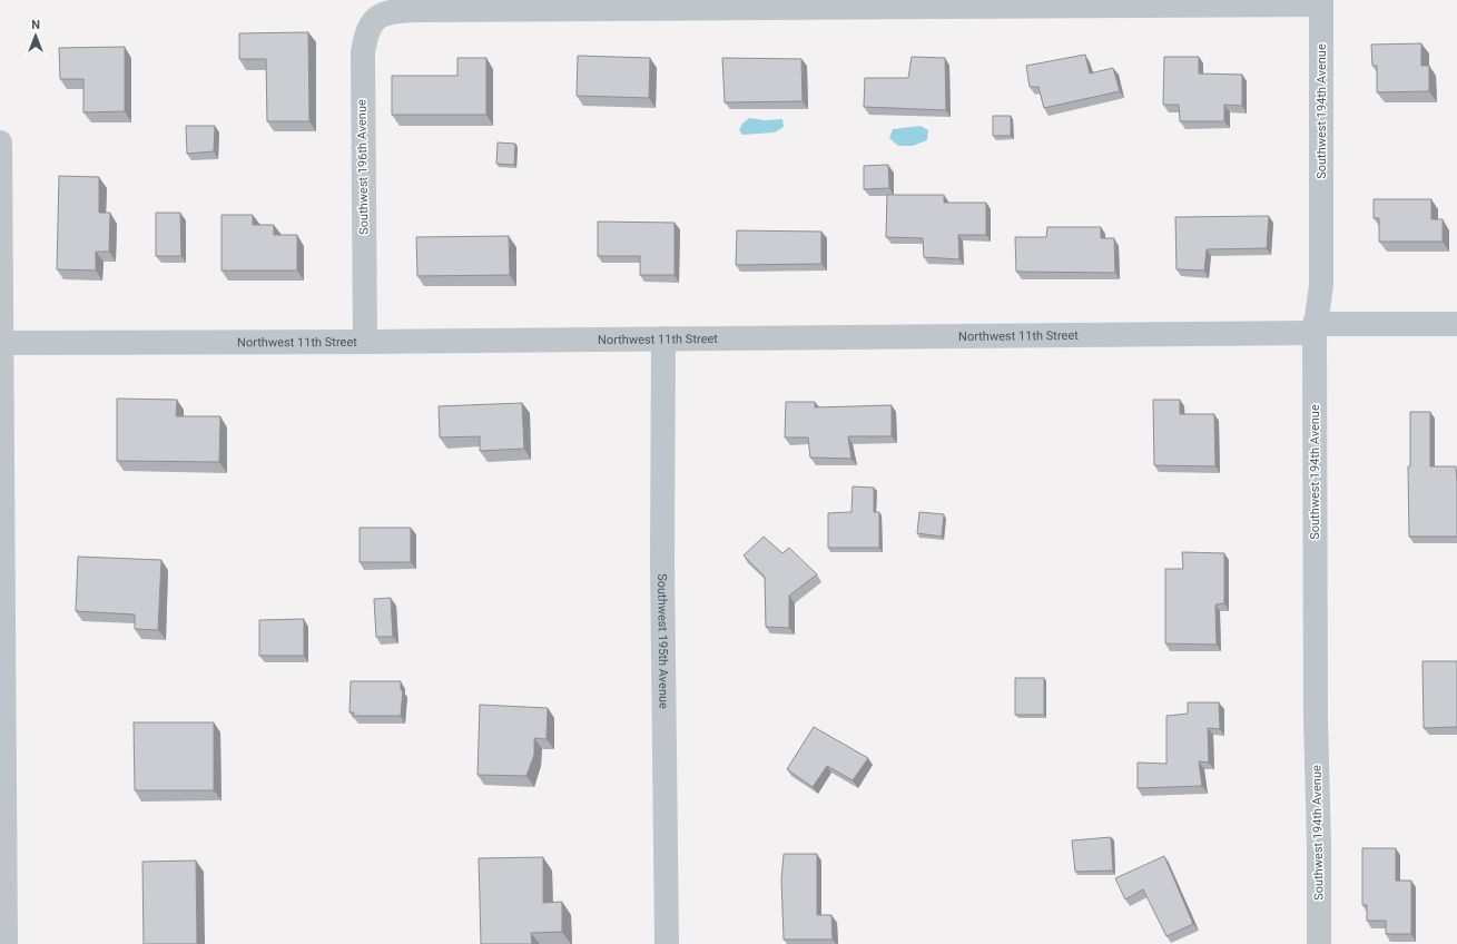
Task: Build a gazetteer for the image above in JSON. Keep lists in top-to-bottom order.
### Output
{
  "streets": {
    "street": [
      "Southwest 194th Avenue",
      "Southwest 196th Avenue",
      "Northwest 11th Street",
      "Southwest 195th Avenue"
    ]
  },
  "crossings": [
    ["Southwest 194th Avenue", "Northwest 11th Street"],
    ["Southwest 196th Avenue", "Northwest 11th Street"],
    ["Northwest 11th Street", "Southwest 195th Avenue"]
  ],
  "north": "top"
}
